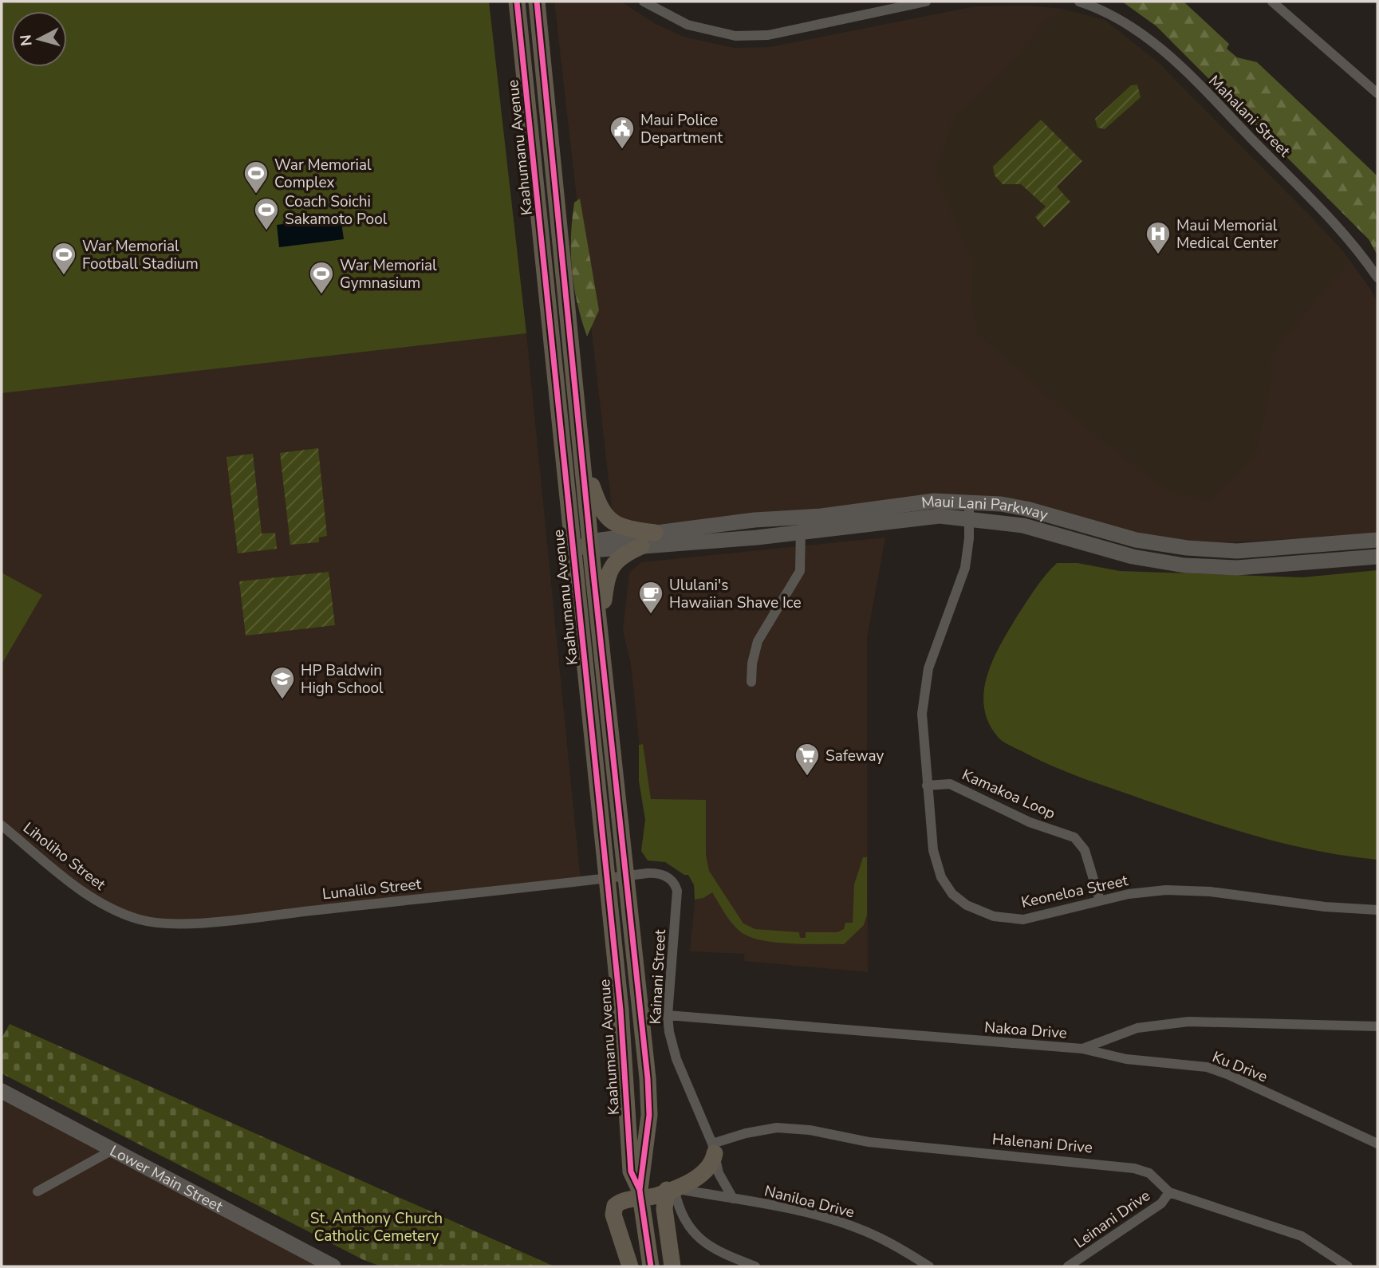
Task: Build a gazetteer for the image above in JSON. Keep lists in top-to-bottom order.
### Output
{
  "streets": {
    "main road": ["Kaahumanu Avenue", "Maui Lani Parkway", "Lower Main Street"],
    "street": [
      "Mahalani Street",
      "Kamakoa Loop",
      "Liholiho Street",
      "Lunalilo Street",
      "Keoneloa Street",
      "Kainani Street",
      "Nakoa Drive",
      "Ku Drive",
      "Halenani Drive",
      "Naniloa Drive",
      "Leinani Drive"
    ]
  },
  "crossings": [
    ["Kaahumanu Avenue", "Maui Lani Parkway"],
    ["Kaahumanu Avenue", "Lunalilo Street"],
    ["Kaahumanu Avenue", "Kainani Street"],
    ["Maui Lani Parkway", "Keoneloa Street"],
    ["Kamakoa Loop", "Keoneloa Street"],
    ["Liholiho Street", "Lunalilo Street"],
    ["Lunalilo Street", "Kainani Street"],
    ["Kainani Street", "Nakoa Drive"],
    ["Kainani Street", "Halenani Drive"],
    ["Kainani Street", "Naniloa Drive"],
    ["Nakoa Drive", "Ku Drive"],
    ["Halenani Drive", "Leinani Drive"]
  ],
  "parks": ["St. Anthony Church Catholic Cemetery"],
  "places": {
    "public building": ["Maui Police Department"],
    "sports": [
      "War Memorial Complex",
      "Coach Soichi Sakamoto Pool",
      "War Memorial Football Stadium",
      "War Memorial Gymnasium"
    ],
    "hospital": ["Maui Memorial Medical Center"],
    "cafe": ["Ululani's Hawaiian Shave Ice"],
    "school or university": ["HP Baldwin High School"],
    "supermarket": ["Safeway"]
  },
  "north": "left"
}
